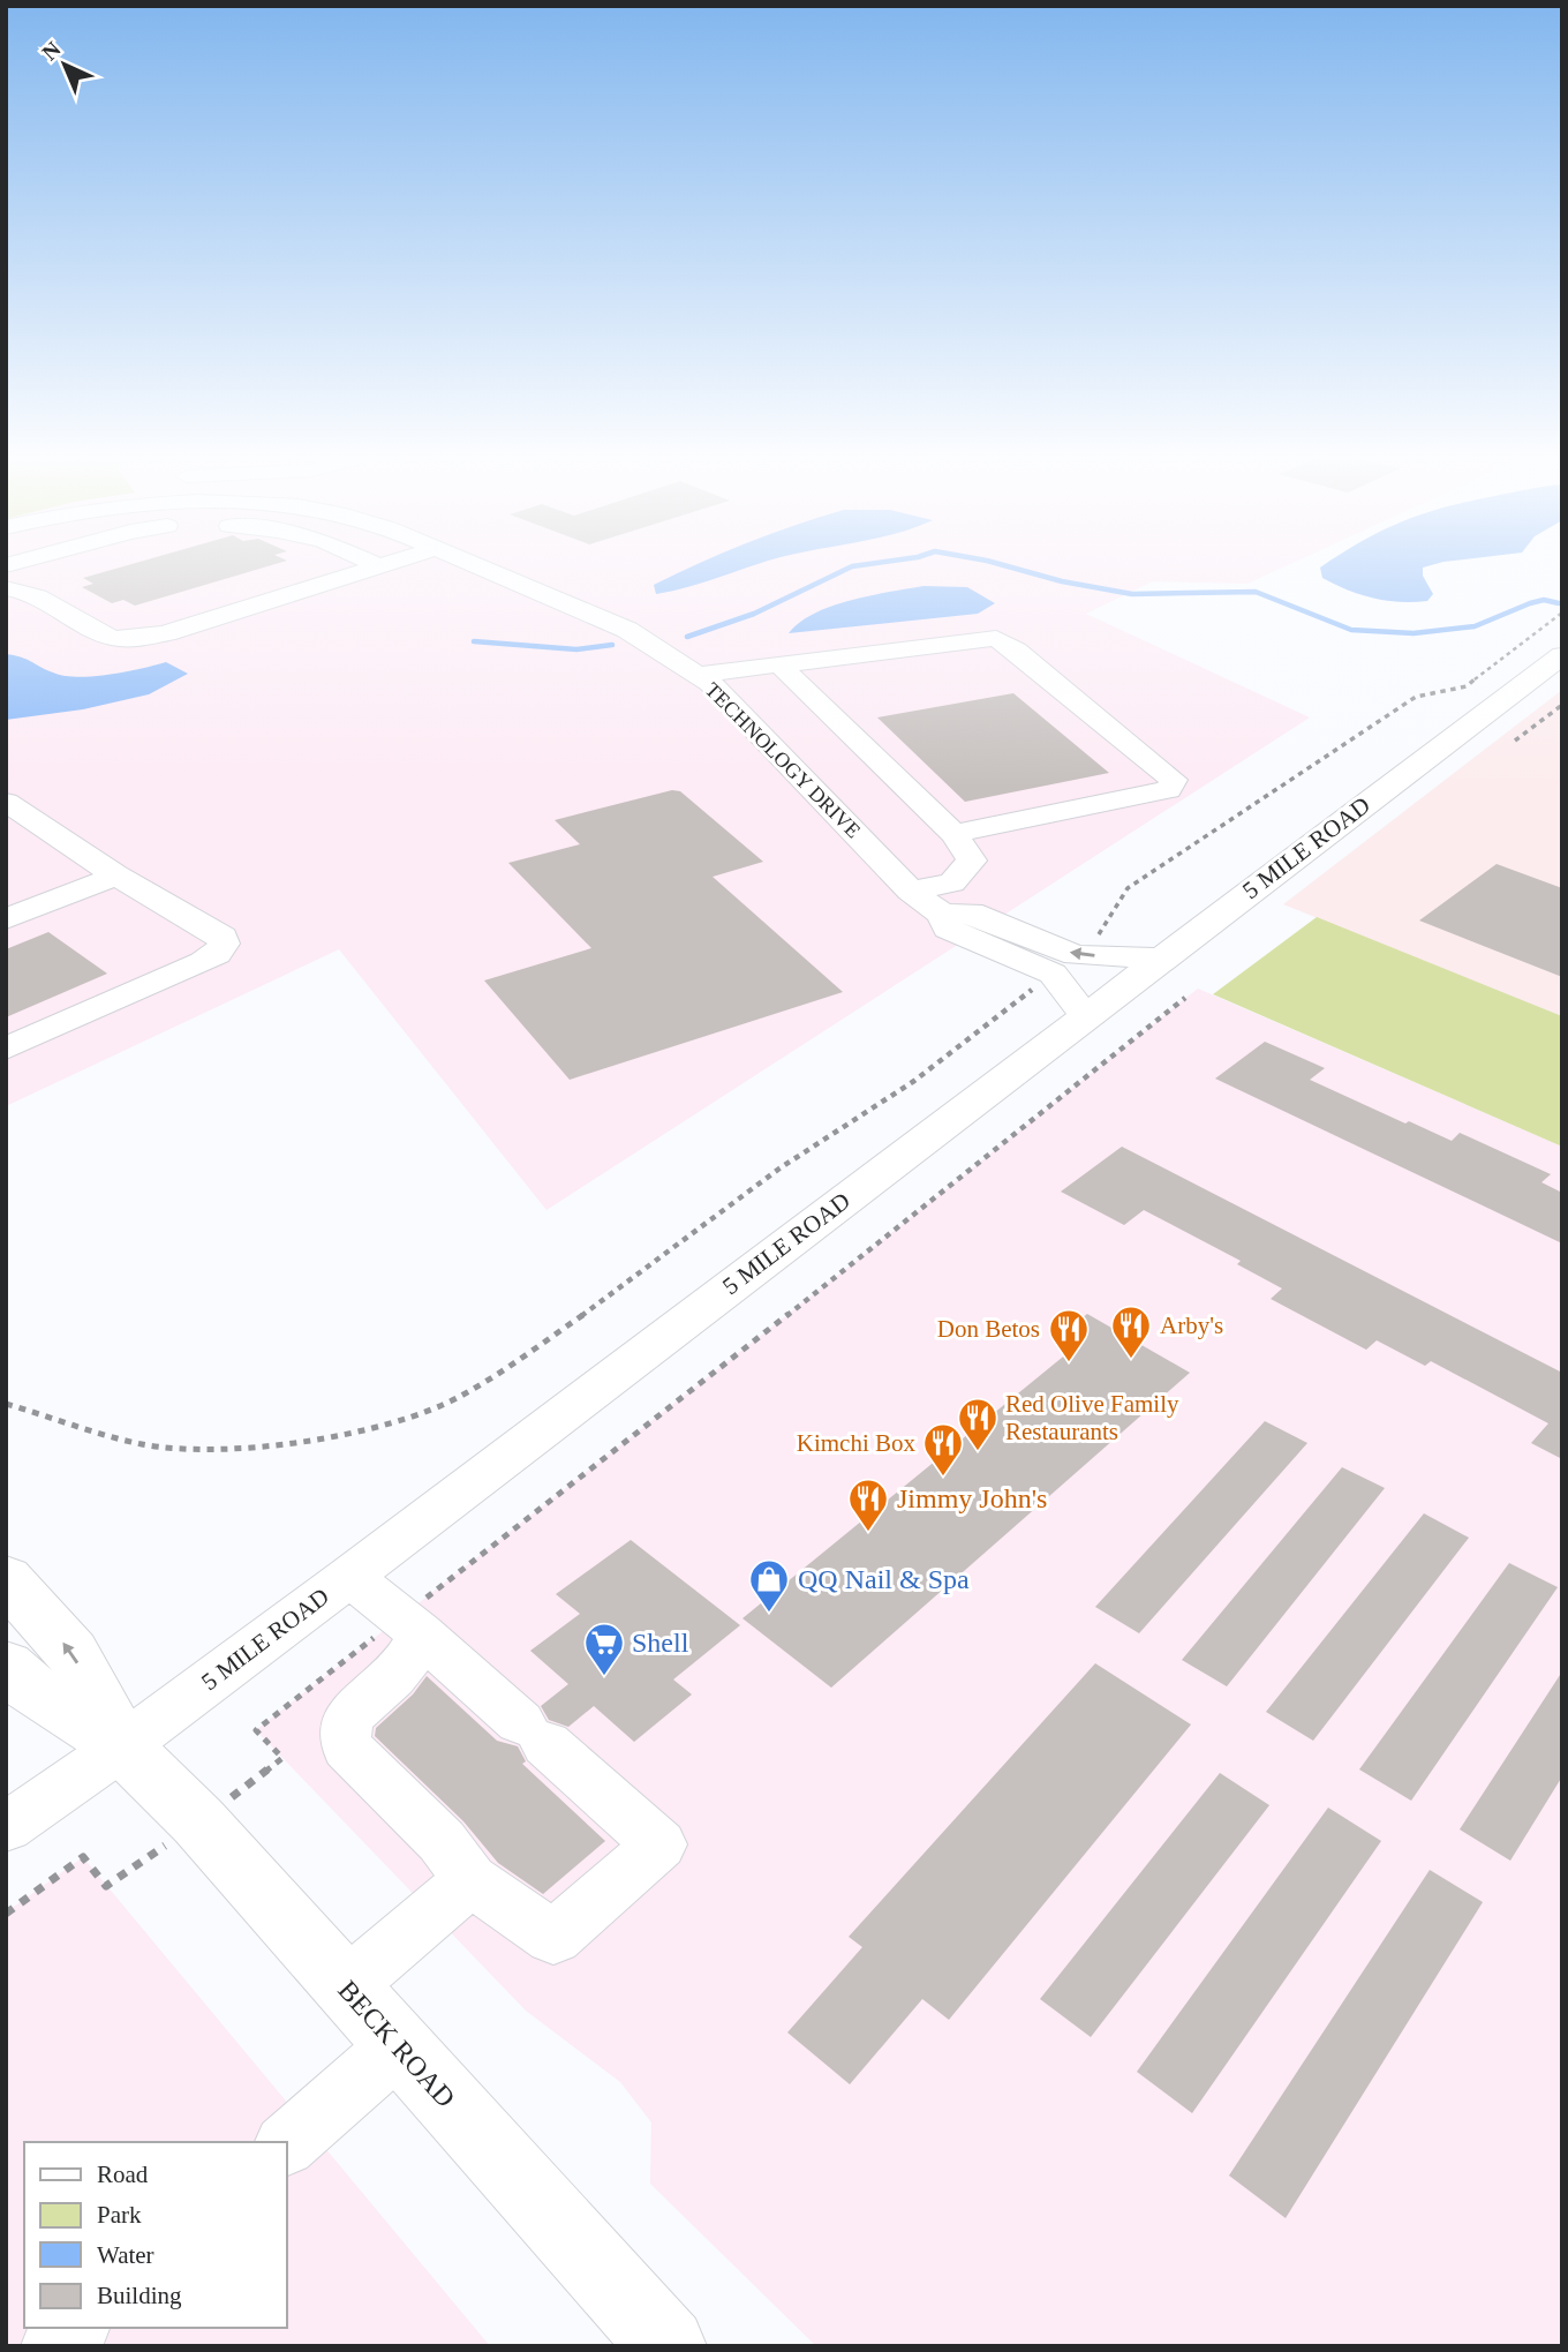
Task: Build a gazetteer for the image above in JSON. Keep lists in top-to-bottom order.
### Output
{
  "streets": {
    "main road": ["BECK ROAD"],
    "street": ["TECHNOLOGY DRIVE", "5 MILE ROAD"]
  },
  "crossings": [
    ["TECHNOLOGY DRIVE", "5 MILE ROAD"],
    ["5 MILE ROAD", "BECK ROAD"]
  ],
  "places": {
    "restaurant": [
      "Arby's",
      "Don Betos",
      "Red Olive Family Restaurants",
      "Kimchi Box",
      "Jimmy John's"
    ],
    "shop": ["QQ Nail & Spa"],
    "supermarket": ["Shell"]
  },
  "legend": [
    "Road",
    "Park",
    "Water",
    "Building"
  ],
  "north": "top left"
}
